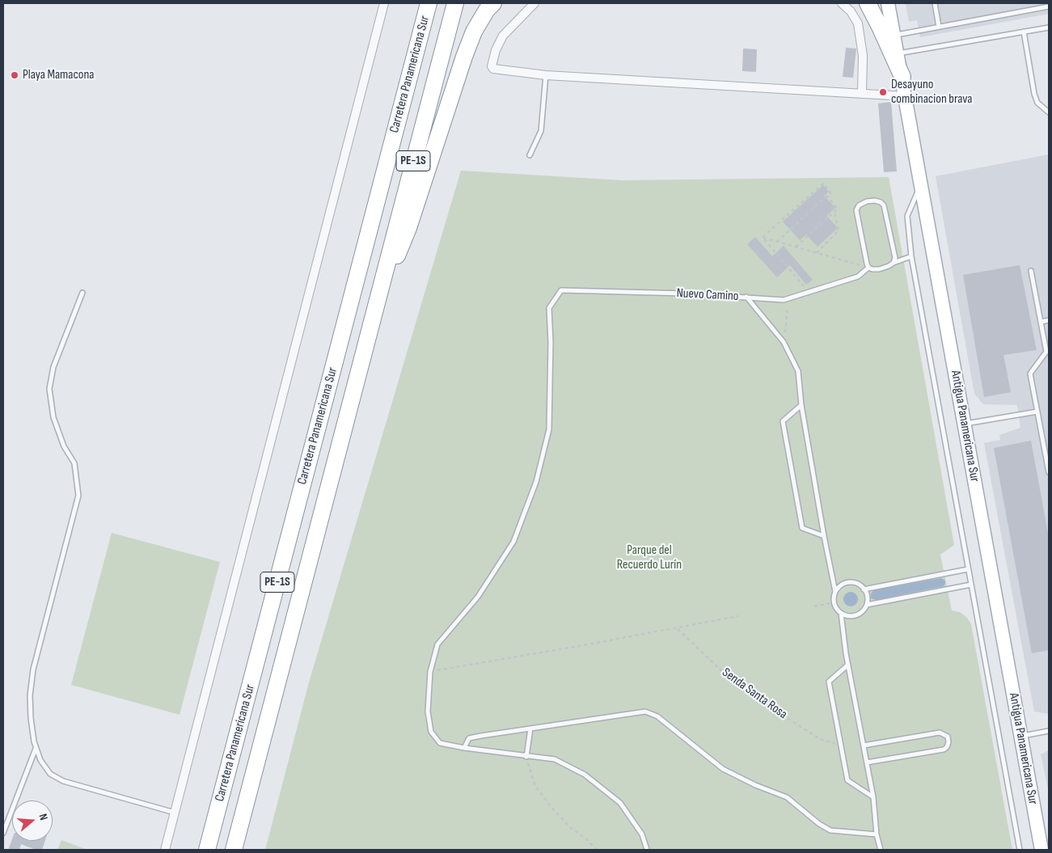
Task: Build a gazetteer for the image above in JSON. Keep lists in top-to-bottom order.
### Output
{
  "streets": {
    "highway": ["Carretera Panamericana Sur", "PE-1S"],
    "main road": ["Antigua Panamericana Sur"],
    "lane": ["Nuevo Camino"],
    "path": ["Senda Santa Rosa"]
  },
  "parks": ["Parque del Recuerdo Lurín"],
  "places": ["Playa Mamacona", "Desayuno combinacion brava"],
  "north": "right"
}
